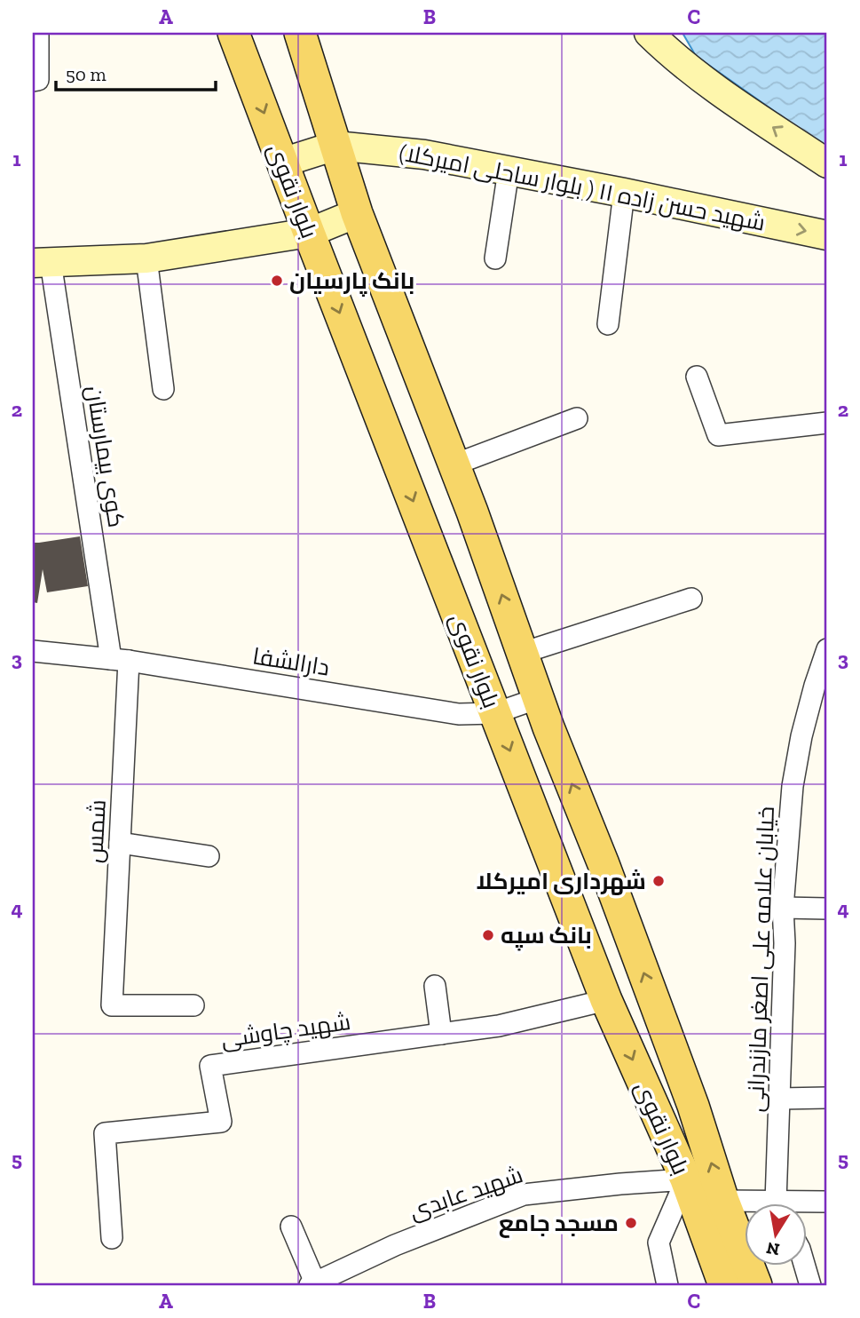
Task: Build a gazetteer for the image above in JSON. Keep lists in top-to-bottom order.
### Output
{
  "streets": {
    "main road": ["شهید حسن زاده ۱۱ ( بلوار ساحلی امیرکلا)", "بلوار نقوی"],
    "street": [
      "کوی بیمارستان",
      "دارالشفا",
      "شمس",
      "خیابان علامه علی اصغر مازندرانی",
      "شهید چاوشی",
      "شهید عابدی"
    ]
  },
  "crossings": [
    ["شهید حسن زاده ۱۱ ( بلوار ساحلی امیرکلا)", "بلوار نقوی"],
    ["بلوار نقوی", "دارالشفا"],
    ["بلوار نقوی", "شهید چاوشی"],
    ["بلوار نقوی", "شهید عابدی"],
    ["کوی بیمارستان", "دارالشفا"],
    ["کوی بیمارستان", "شمس"],
    ["دارالشفا", "شمس"]
  ],
  "places": [
    "بانک پارسیان",
    "شهرداری امیرکلا",
    "بانک سپه",
    "مسجد جامع"
  ],
  "scale_bar": "50 m",
  "north": "bottom",
  "grid": {
    "columns": ["A", "B", "C"],
    "rows": [
      "1",
      "2",
      "3",
      "4",
      "5"
    ]
  }
}
